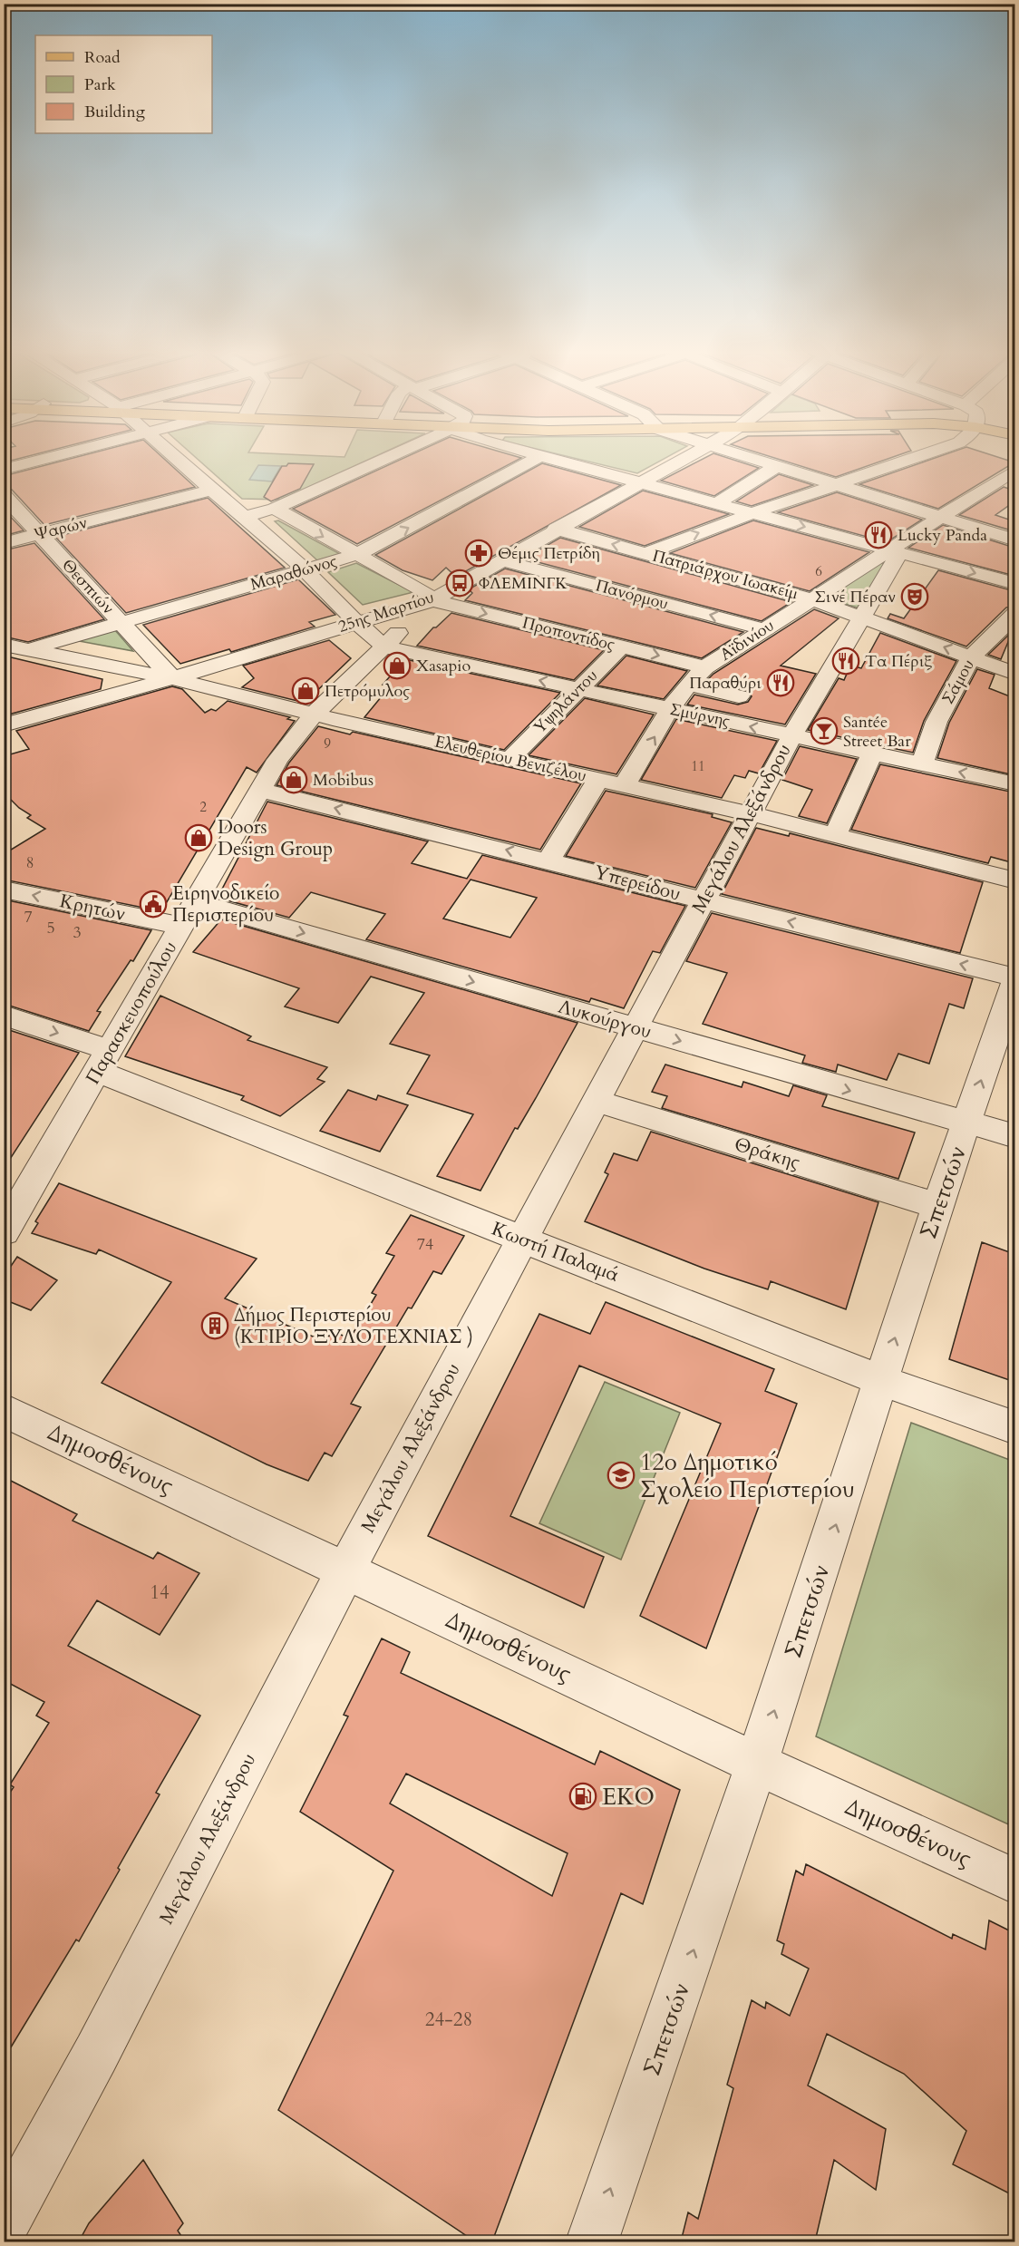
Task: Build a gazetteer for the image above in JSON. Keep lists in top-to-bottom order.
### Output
{
  "streets": {
    "street": [
      "Ψαρών",
      "Μαραθώνος",
      "Πατριάρχου Ιωακείμ",
      "Θεσπιών",
      "Πανόρμου",
      "25ης Μαρτίου",
      "Προποντίδος",
      "Αϊδινίου",
      "Σάμου",
      "Υψηλάντου",
      "Σμύρνης",
      "Ελευθερίου Βενιζέλου",
      "Μεγάλου Αλεξάνδρου",
      "Υπερείδου",
      "Κρητών",
      "Παρασκευοπούλου",
      "Λυκούργου",
      "Θράκης",
      "Σπετσών",
      "Κωστή Παλαμά",
      "Δημοσθένους"
    ]
  },
  "crossings": [
    ["Ψαρών", "Θεσπιών"],
    ["Μαραθώνος", "Θεσπιών"],
    ["Μαραθώνος", "Ελευθερίου Βενιζέλου"],
    ["Πατριάρχου Ιωακείμ", "25ης Μαρτίου"],
    ["Πατριάρχου Ιωακείμ", "Αϊδινίου"],
    ["Πατριάρχου Ιωακείμ", "Σάμου"],
    ["Πατριάρχου Ιωακείμ", "Μεγάλου Αλεξάνδρου"],
    ["Θεσπιών", "25ης Μαρτίου"],
    ["Θεσπιών", "Ελευθερίου Βενιζέλου"],
    ["Πανόρμου", "25ης Μαρτίου"],
    ["Πανόρμου", "Αϊδινίου"],
    ["25ης Μαρτίου", "Προποντίδος"],
    ["25ης Μαρτίου", "Ελευθερίου Βενιζέλου"],
    ["25ης Μαρτίου", "Παρασκευοπούλου"],
    ["Προποντίδος", "Αϊδινίου"],
    ["Προποντίδος", "Υψηλάντου"],
    ["Προποντίδος", "Παρασκευοπούλου"],
    ["Αϊδινίου", "Σμύρνης"],
    ["Αϊδινίου", "Ελευθερίου Βενιζέλου"],
    ["Αϊδινίου", "Μεγάλου Αλεξάνδρου"],
    ["Σάμου", "Σμύρνης"],
    ["Υψηλάντου", "Σμύρνης"],
    ["Υψηλάντου", "Ελευθερίου Βενιζέλου"],
    ["Σμύρνης", "Μεγάλου Αλεξάνδρου"],
    ["Σμύρνης", "Παρασκευοπούλου"],
    ["Ελευθερίου Βενιζέλου", "Μεγάλου Αλεξάνδρου"],
    ["Ελευθερίου Βενιζέλου", "Παρασκευοπούλου"],
    ["Μεγάλου Αλεξάνδρου", "Υπερείδου"],
    ["Μεγάλου Αλεξάνδρου", "Λυκούργου"],
    ["Μεγάλου Αλεξάνδρου", "Θράκης"],
    ["Μεγάλου Αλεξάνδρου", "Κωστή Παλαμά"],
    ["Μεγάλου Αλεξάνδρου", "Δημοσθένους"],
    ["Υπερείδου", "Παρασκευοπούλου"],
    ["Υπερείδου", "Σπετσών"],
    ["Κρητών", "Παρασκευοπούλου"],
    ["Παρασκευοπούλου", "Λυκούργου"],
    ["Παρασκευοπούλου", "Κωστή Παλαμά"],
    ["Λυκούργου", "Σπετσών"],
    ["Θράκης", "Σπετσών"],
    ["Σπετσών", "Κωστή Παλαμά"],
    ["Σπετσών", "Δημοσθένους"]
  ],
  "one_way": [
    "Υπερείδου",
    "Κρητών",
    "Λυκούργου",
    "Σπετσών"
  ],
  "places": {
    "restaurant": ["Lucky Panda", "Τα Πέριξ", "Παραθύρι"],
    "pharmacy": ["Θέμις Πετρίδη"],
    "bus stop": ["ΦΛΕΜΙΝΓΚ"],
    "theatre": ["Σινέ Πέραν"],
    "shop": [
      "Xasapio",
      "Πετρόμυλος",
      "Mobibus",
      "Doors Design Group"
    ],
    "bar": ["Santée Street Bar"],
    "public building": ["Ειρηνοδικείο Περιστερίου"],
    "building": ["Δήμος Περιστερίου (ΚΤΙΡΙΟ ΞΥΛΟΤΕΧΝΙΑΣ )"],
    "school or university": ["12ο Δημοτικό Σχολείο Περιστερίου"],
    "fuel station": ["EKO"]
  },
  "house_numbers": [
    "6",
    "9",
    "11",
    "2",
    "8",
    "7",
    "5",
    "3",
    "74",
    "14",
    "24-28"
  ],
  "legend": ["Road", "Park", "Building"]
}
